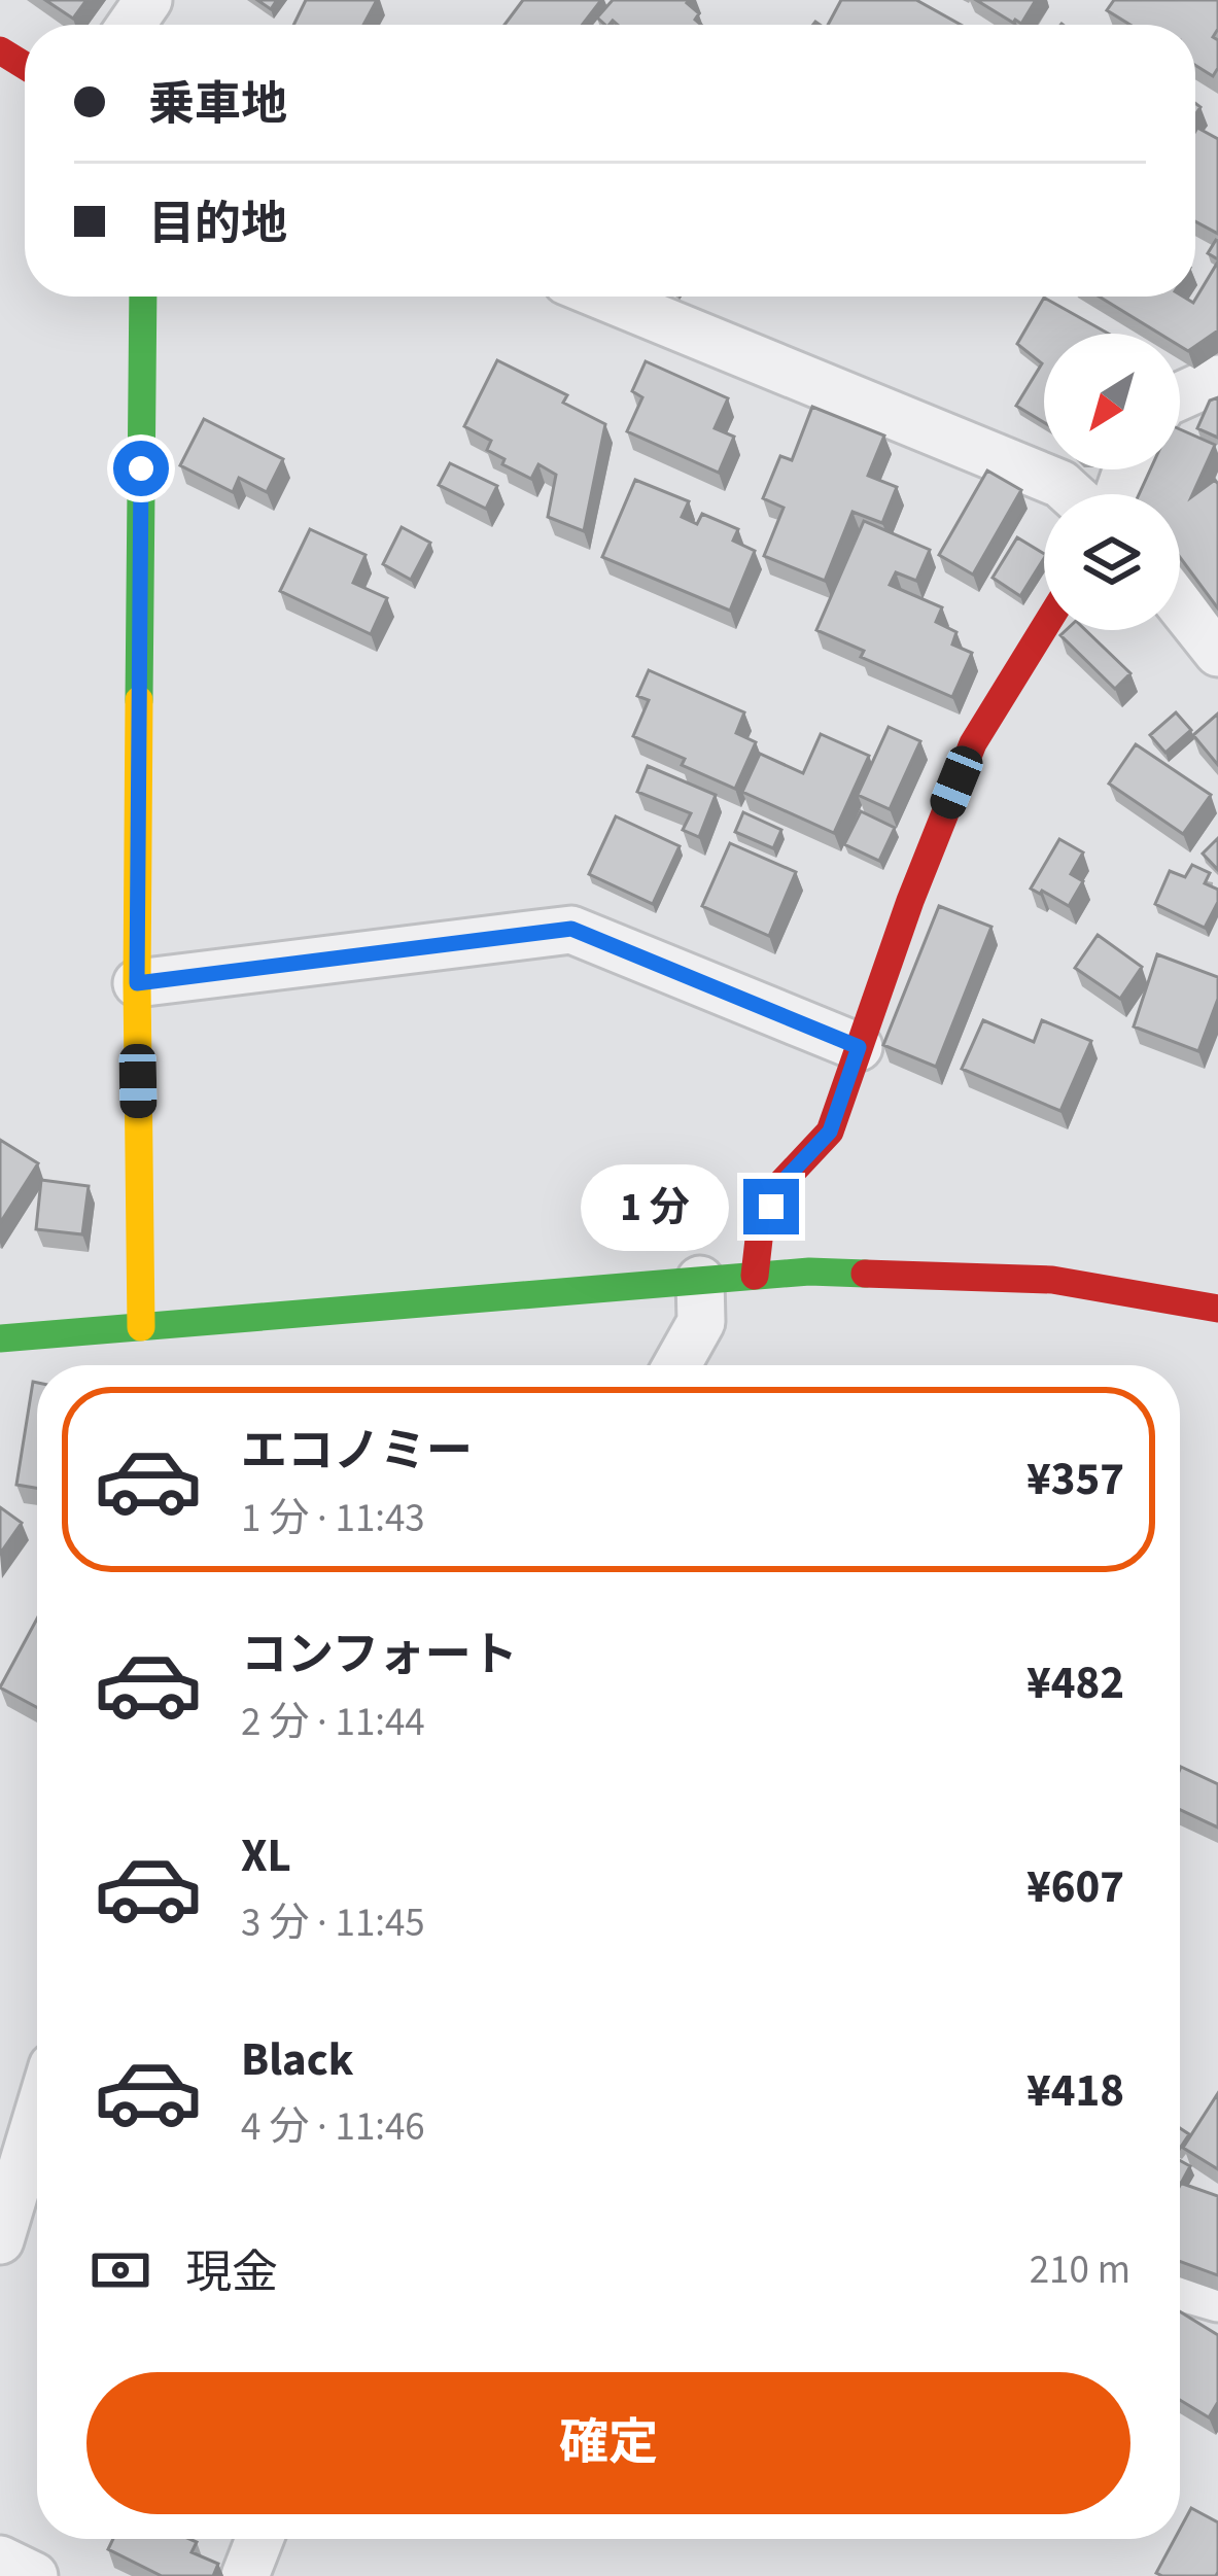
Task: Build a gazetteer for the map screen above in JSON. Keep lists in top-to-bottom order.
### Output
{
  "north": "bottom left",
  "page": {
    "banner": ["乗車地", "目的地"],
    "bubble": "1 分",
    "list": [
      {
        "name": "エコノミー",
        "note": "1 分 · 11:43",
        "value": "¥357"
      },
      {
        "name": "コンフォート",
        "note": "2 分 · 11:44",
        "value": "¥482"
      },
      {
        "name": "XL",
        "note": "3 分 · 11:45",
        "value": "¥607"
      },
      {
        "name": "Black",
        "note": "4 分 · 11:46",
        "value": "¥418"
      }
    ],
    "pay": ["現金", "210 m"],
    "buttons": "確定"
  }
}
